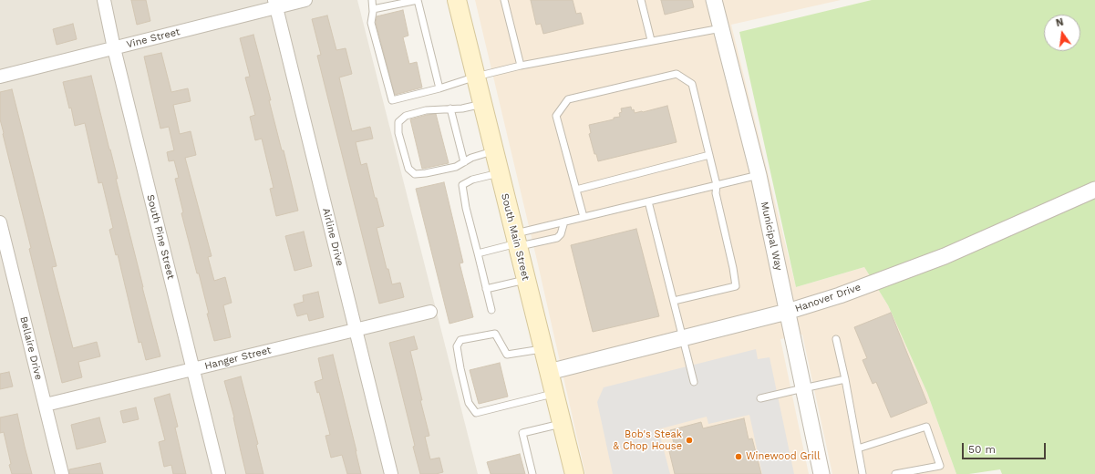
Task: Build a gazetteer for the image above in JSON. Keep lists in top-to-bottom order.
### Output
{
  "streets": {
    "main road": ["South Main Street"],
    "street": [
      "Vine Street",
      "Municipal Way",
      "South Pine Street",
      "Airline Drive",
      "Hanover Drive",
      "Bellaire Drive",
      "Hanger Street"
    ]
  },
  "crossings": [
    ["Vine Street", "South Pine Street"],
    ["Vine Street", "Airline Drive"],
    ["Municipal Way", "Hanover Drive"],
    ["South Pine Street", "Hanger Street"],
    ["Airline Drive", "Hanger Street"],
    ["South Main Street", "Hanover Drive"],
    ["Bellaire Drive", "Hanger Street"]
  ],
  "places": ["Bob's Steak & Chop House", "Winewood Grill"],
  "scale_bar": "50 m",
  "north": "top"
}
